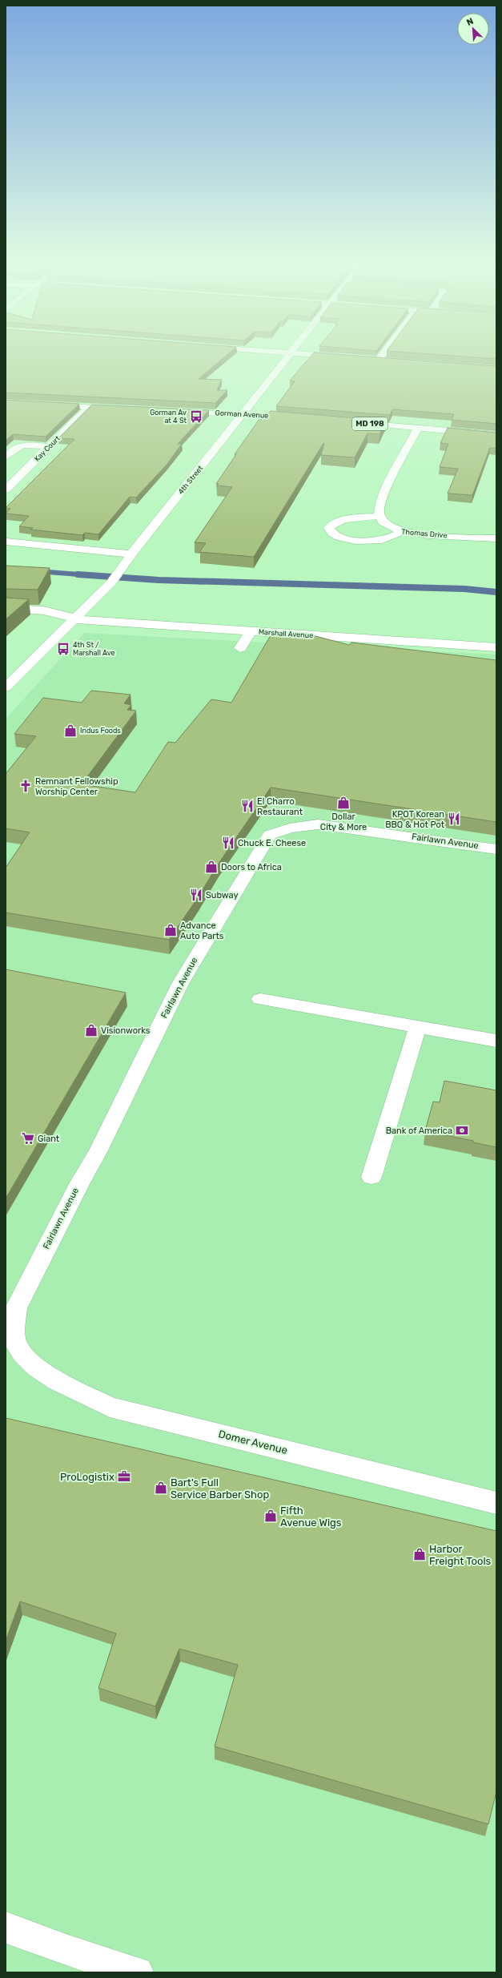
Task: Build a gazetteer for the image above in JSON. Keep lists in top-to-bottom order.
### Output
{
  "streets": {
    "street": [
      "Gorman Avenue",
      "MD 198",
      "Kay Court",
      "4th Street",
      "Thomas Drive",
      "Marshall Avenue",
      "Fairlawn Avenue",
      "Domer Avenue"
    ]
  },
  "crossings": [
    ["Gorman Avenue", "4th Street"],
    ["4th Street", "Marshall Avenue"],
    ["Fairlawn Avenue", "Domer Avenue"]
  ],
  "places": {
    "bus stop": ["Gorman Av at 4 St", "4th St / Marshall Ave"],
    "shop": [
      "Indus Foods",
      "Dollar City & More",
      "Doors to Africa",
      "Advance Auto Parts",
      "Visionworks",
      "Bart's Full Service Barber Shop",
      "Fifth Avenue Wigs",
      "Harbor Freight Tools"
    ],
    "church": ["Remnant Fellowship Worship Center"],
    "restaurant": [
      "El Charro Restaurant",
      "KPOT Korean BBQ & Hot Pot",
      "Chuck E. Cheese",
      "Subway"
    ],
    "bank": ["Bank of America"],
    "supermarket": ["Giant"],
    "office": ["ProLogistix"]
  },
  "north": "top left"
}
